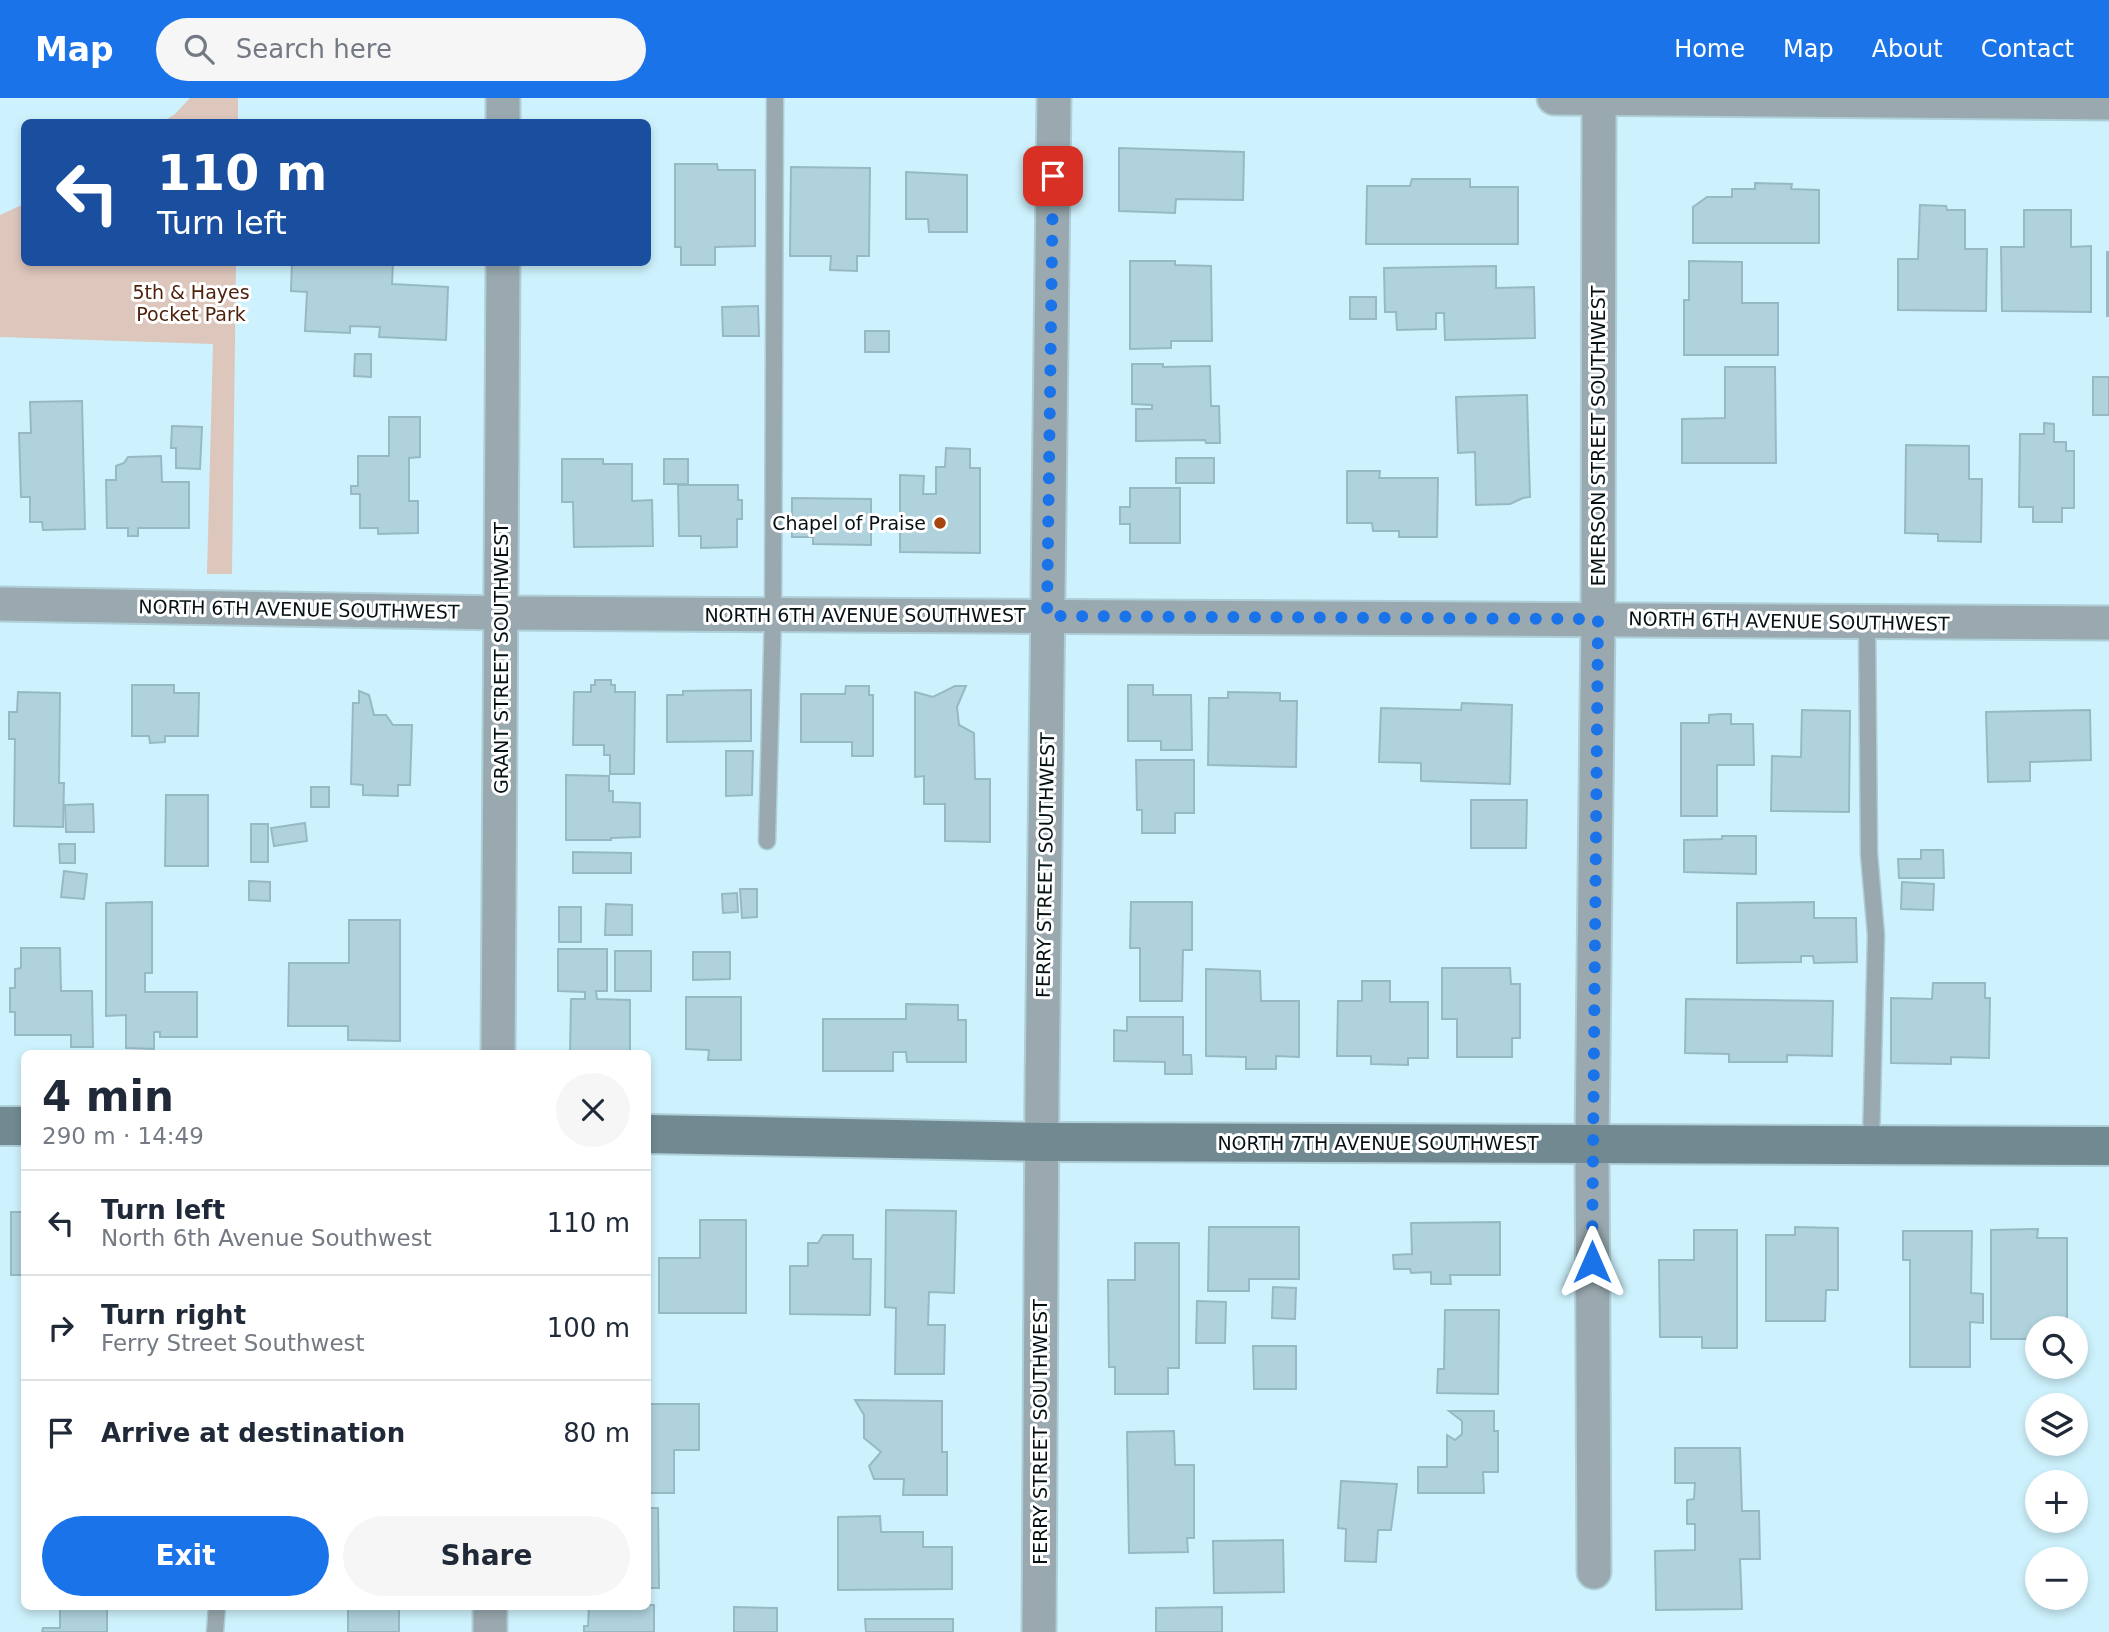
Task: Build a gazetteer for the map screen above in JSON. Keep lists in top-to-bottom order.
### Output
{
  "streets": {
    "street": [
      "EMERSON STREET SOUTHWEST",
      "NORTH 6TH AVENUE SOUTHWEST",
      "GRANT STREET SOUTHWEST",
      "FERRY STREET SOUTHWEST",
      "NORTH 7TH AVENUE SOUTHWEST"
    ]
  },
  "crossings": [
    ["EMERSON STREET SOUTHWEST", "NORTH 6TH AVENUE SOUTHWEST"],
    ["EMERSON STREET SOUTHWEST", "NORTH 7TH AVENUE SOUTHWEST"],
    ["NORTH 6TH AVENUE SOUTHWEST", "GRANT STREET SOUTHWEST"],
    ["NORTH 6TH AVENUE SOUTHWEST", "FERRY STREET SOUTHWEST"],
    ["FERRY STREET SOUTHWEST", "NORTH 7TH AVENUE SOUTHWEST"]
  ],
  "parks": ["5th & Hayes Pocket Park"],
  "places": ["Chapel of Praise"],
  "page": {
    "header": "Map",
    "search": "Search here",
    "nav": [
      "Home",
      "Map",
      "About",
      "Contact"
    ],
    "turn": ["110 m", "Turn left"],
    "heading": ["4 min", "290 m · 14:49"],
    "list": [
      {
        "name": "Turn left",
        "note": "North 6th Avenue Southwest",
        "value": "110 m"
      },
      {
        "name": "Turn right",
        "note": "Ferry Street Southwest",
        "value": "100 m"
      },
      {
        "name": "Arrive at destination",
        "value": "80 m"
      }
    ],
    "map_buttons": ["+", "−"],
    "buttons": ["Exit", "Share"]
  }
}
